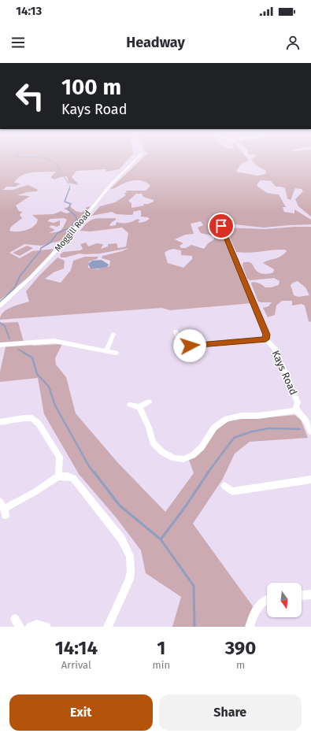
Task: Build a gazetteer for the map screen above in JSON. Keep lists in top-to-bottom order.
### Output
{
  "streets": {
    "street": ["Moggill Road", "Kays Road"]
  },
  "north": "bottom",
  "page": {
    "status": "14:13",
    "header": "Headway",
    "turn": ["100 m", "Kays Road"],
    "eta": [
      "14:14",
      "Arrival",
      "1",
      "min",
      "390",
      "m"
    ],
    "buttons": ["Exit", "Share"]
  }
}
